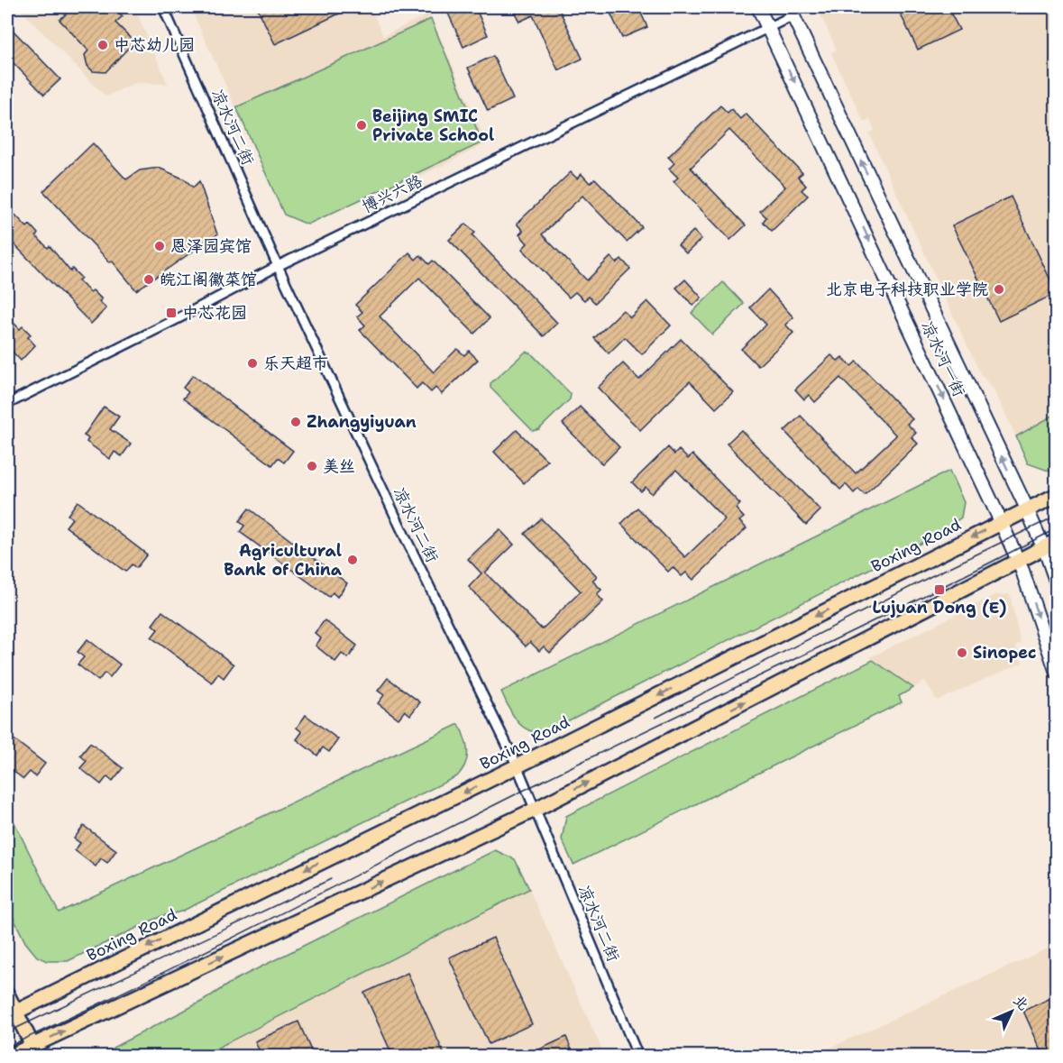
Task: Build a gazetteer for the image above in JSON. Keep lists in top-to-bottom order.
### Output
{
  "streets": {
    "main road": ["凉水河一街", "Boxing Road"],
    "street": ["凉水河二街", "博兴六路"]
  },
  "crossings": [
    ["凉水河二街", "博兴六路"],
    ["凉水河二街", "Boxing Road"],
    ["博兴六路", "凉水河一街"],
    ["凉水河一街", "Boxing Road"]
  ],
  "places": {
    "other": [
      "中芯幼儿园",
      "Beijing SMIC Private School",
      "恩泽园宾馆",
      "皖江阁徽菜馆",
      "北京电子科技职业学院",
      "乐天超市",
      "Zhangyiyuan",
      "美丝",
      "Agricultural Bank of China",
      "Sinopec"
    ],
    "transit": ["中芯花园", "Lujuan Dong (E)"]
  },
  "north": "top right"
}
